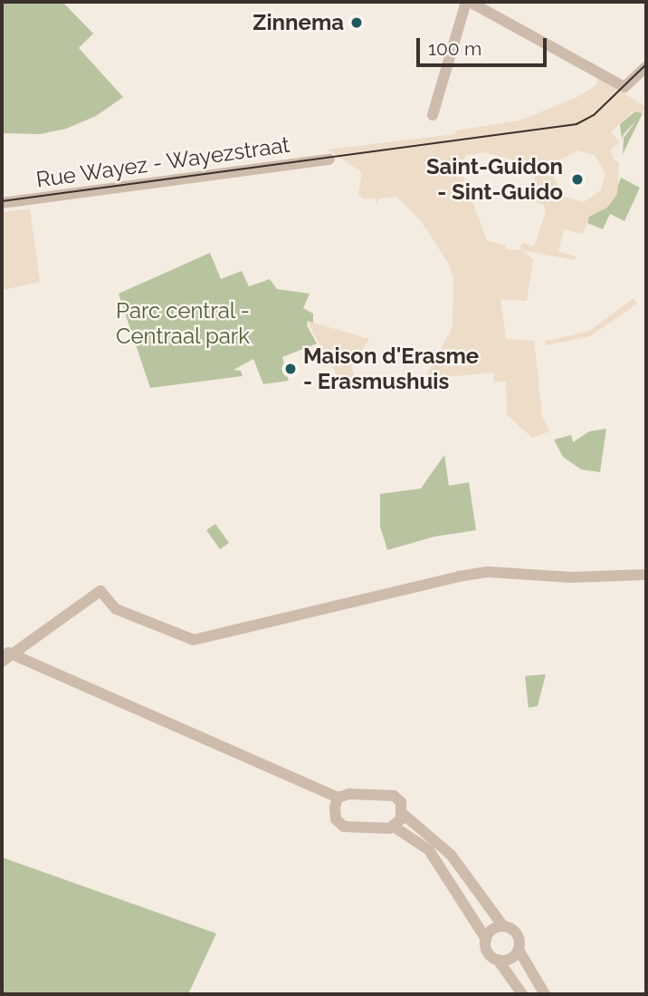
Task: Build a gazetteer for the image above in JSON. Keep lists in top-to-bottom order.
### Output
{
  "streets": {
    "street": ["Rue Wayez - Wayezstraat"]
  },
  "parks": ["Parc central - Centraal park"],
  "places": ["Zinnema", "Saint-Guidon - Sint-Guido", "Maison d'Erasme - Erasmushuis"],
  "scale_bar": "100 m"
}
